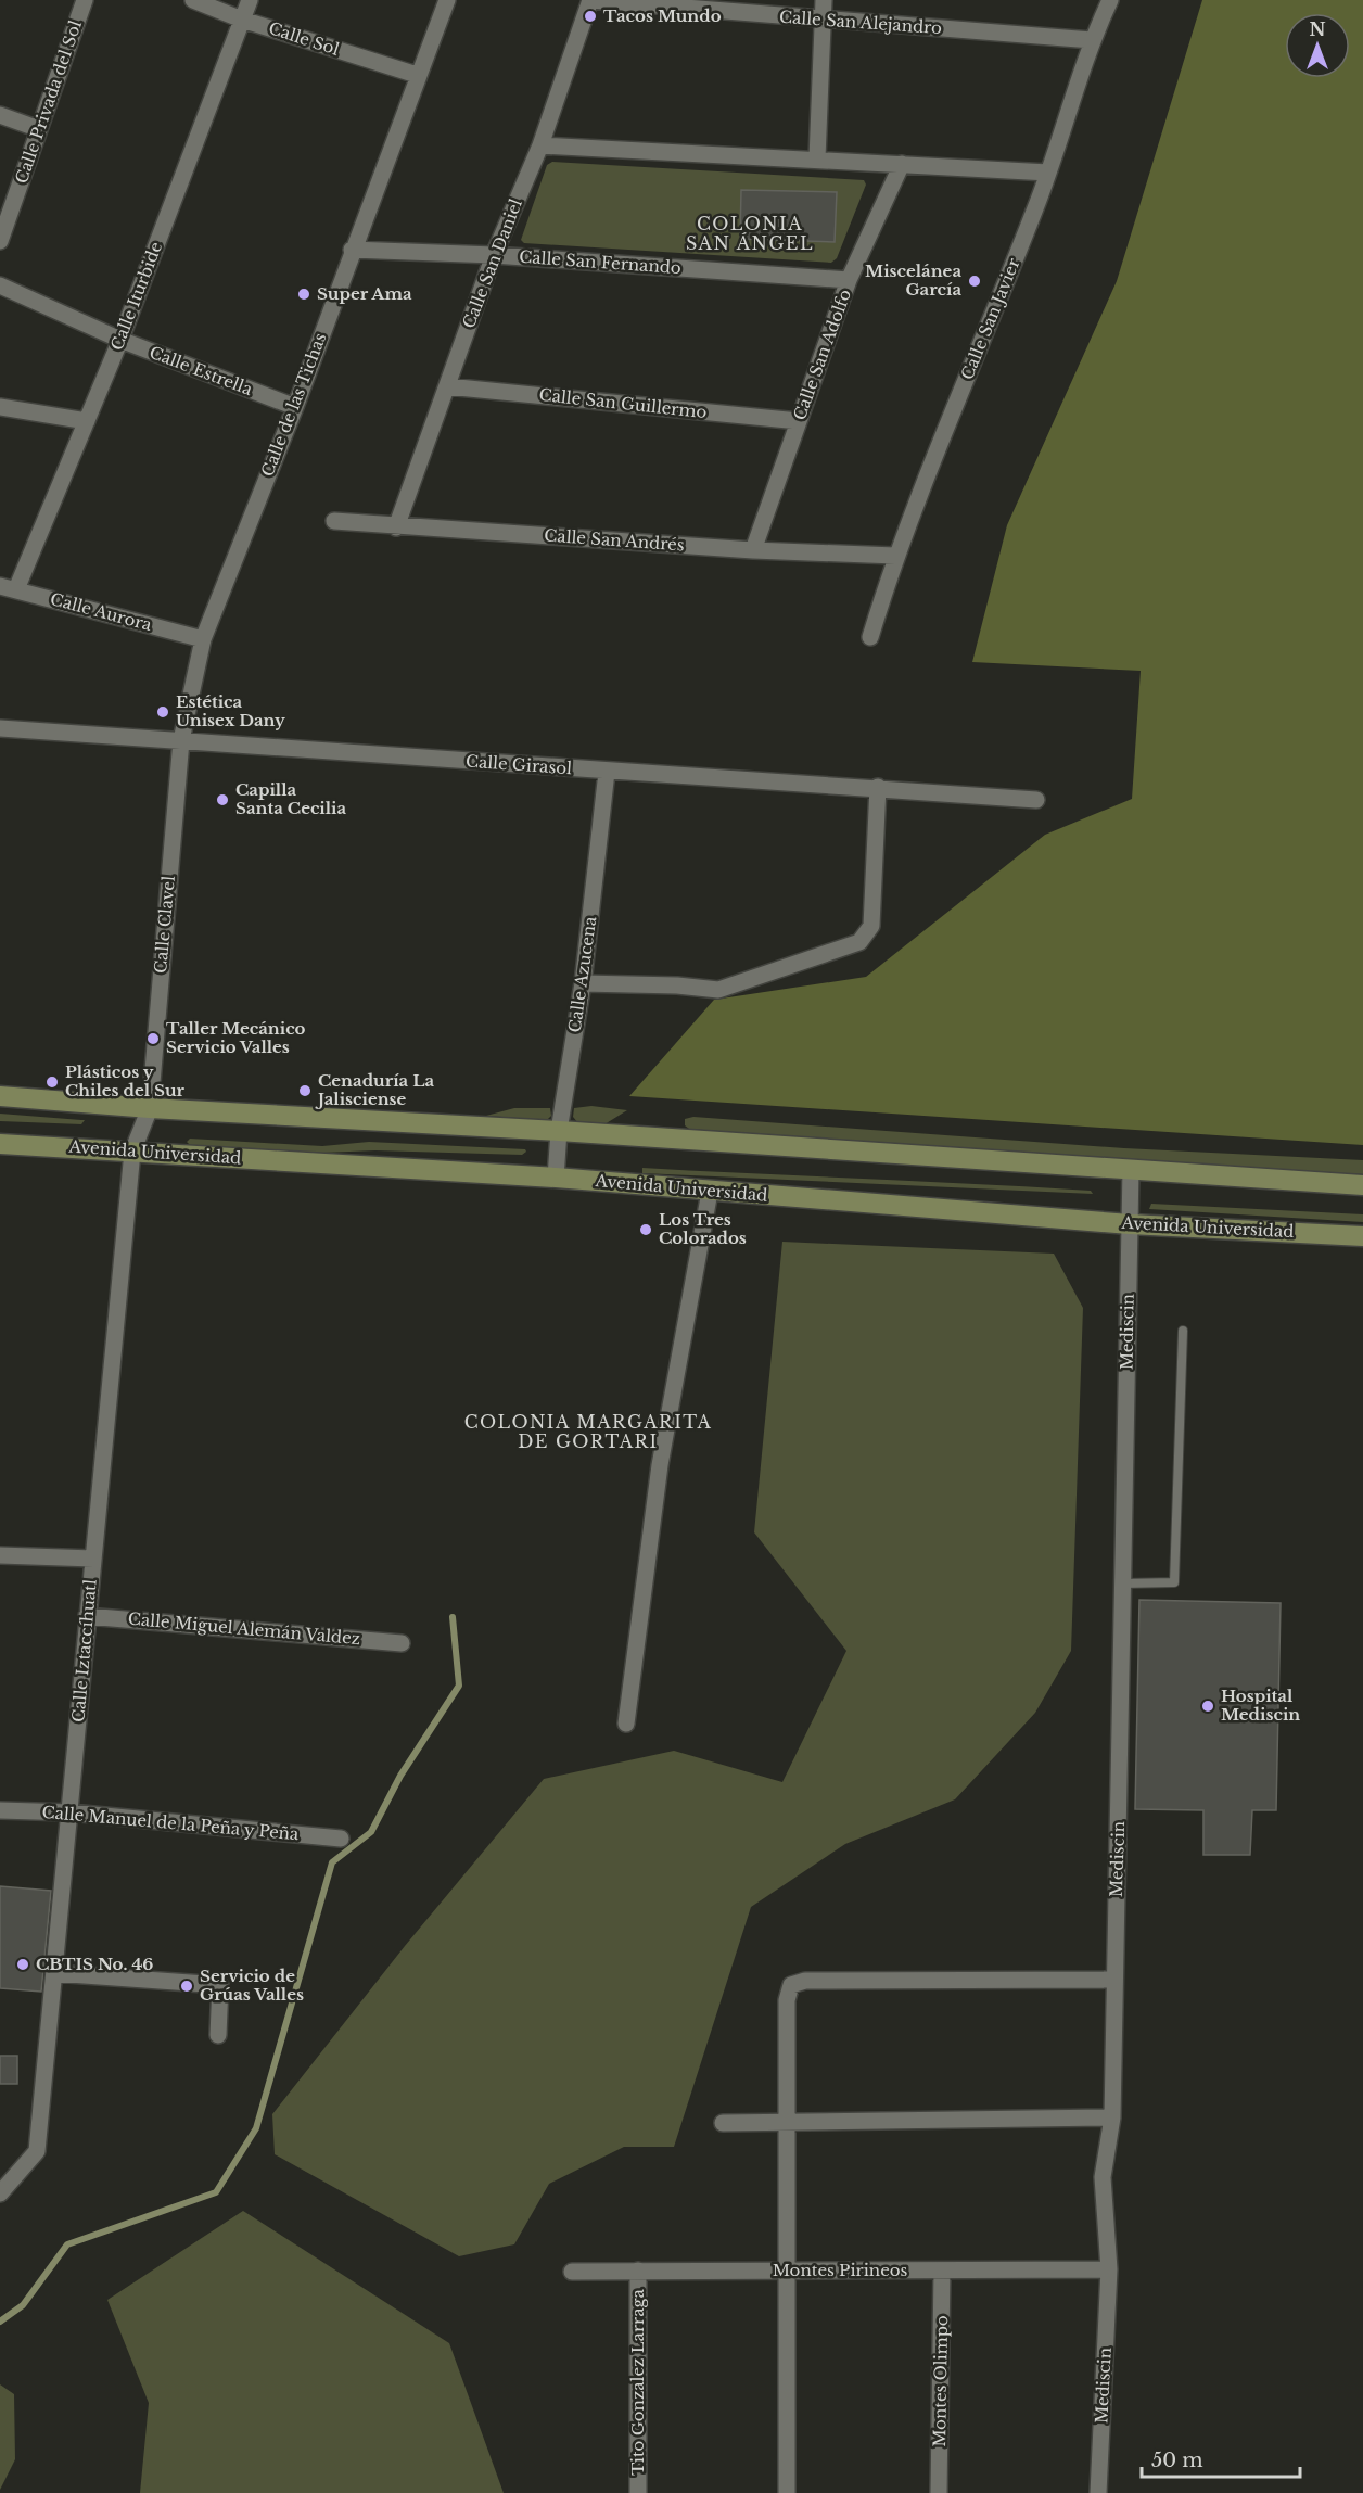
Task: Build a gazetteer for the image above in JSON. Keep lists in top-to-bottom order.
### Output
{
  "streets": {
    "main road": ["Avenida Universidad"],
    "street": [
      "Calle San Alejandro",
      "Calle Sol",
      "Calle Privada del Sol",
      "Calle San Fernando",
      "Calle San Daniel",
      "Calle Iturbide",
      "Calle San Javier",
      "Calle San Adolfo",
      "Calle Estrella",
      "Calle San Guillermo",
      "Calle de las Tichas",
      "Calle San Andrés",
      "Calle Aurora",
      "Calle Girasol",
      "Calle Clavel",
      "Calle Azucena",
      "Mediscin",
      "Calle Miguel Alemán Valdez",
      "Calle Iztaccíhuatl",
      "Calle Manuel de la Peña y Peña",
      "Montes Pirineos",
      "Montes Olimpo",
      "Tito Gonzalez Larraga"
    ]
  },
  "crossings": [
    ["Calle San Alejandro", "Calle San Daniel"],
    ["Calle San Alejandro", "Calle San Javier"],
    ["Calle Sol", "Calle Iturbide"],
    ["Calle Sol", "Calle de las Tichas"],
    ["Calle San Fernando", "Calle San Daniel"],
    ["Calle San Fernando", "Calle San Adolfo"],
    ["Calle San Fernando", "Calle de las Tichas"],
    ["Calle San Daniel", "Calle San Guillermo"],
    ["Calle San Daniel", "Calle San Andrés"],
    ["Calle Iturbide", "Calle Estrella"],
    ["Calle Iturbide", "Calle Aurora"],
    ["Calle San Javier", "Calle San Andrés"],
    ["Calle San Adolfo", "Calle San Guillermo"],
    ["Calle San Adolfo", "Calle San Andrés"],
    ["Calle Estrella", "Calle de las Tichas"],
    ["Calle de las Tichas", "Calle Aurora"],
    ["Calle de las Tichas", "Calle Girasol"],
    ["Calle de las Tichas", "Calle Clavel"],
    ["Calle Girasol", "Calle Clavel"],
    ["Calle Girasol", "Calle Azucena"],
    ["Calle Clavel", "Avenida Universidad"],
    ["Calle Clavel", "Calle Iztaccíhuatl"],
    ["Calle Azucena", "Avenida Universidad"],
    ["Avenida Universidad", "Mediscin"],
    ["Avenida Universidad", "Calle Iztaccíhuatl"],
    ["Mediscin", "Montes Pirineos"],
    ["Calle Miguel Alemán Valdez", "Calle Iztaccíhuatl"],
    ["Calle Iztaccíhuatl", "Calle Manuel de la Peña y Peña"],
    ["Montes Pirineos", "Montes Olimpo"],
    ["Montes Pirineos", "Tito Gonzalez Larraga"]
  ],
  "districts": ["COLONIA SAN ÁNGEL", "COLONIA MARGARITA DE GORTARI"],
  "places": [
    "Tacos Mundo",
    "Miscelánea García",
    "Super Ama",
    "Estética Unisex Dany",
    "Capilla Santa Cecilia",
    "Taller Mecánico Servicio Valles",
    "Plásticos y Chiles del Sur",
    "Cenaduría La Jalisciense",
    "Los Tres Colorados",
    "Hospital Mediscin",
    "CBTIS No. 46",
    "Servicio de Grúas Valles"
  ],
  "scale_bar": "50 m",
  "north": "top"
}
